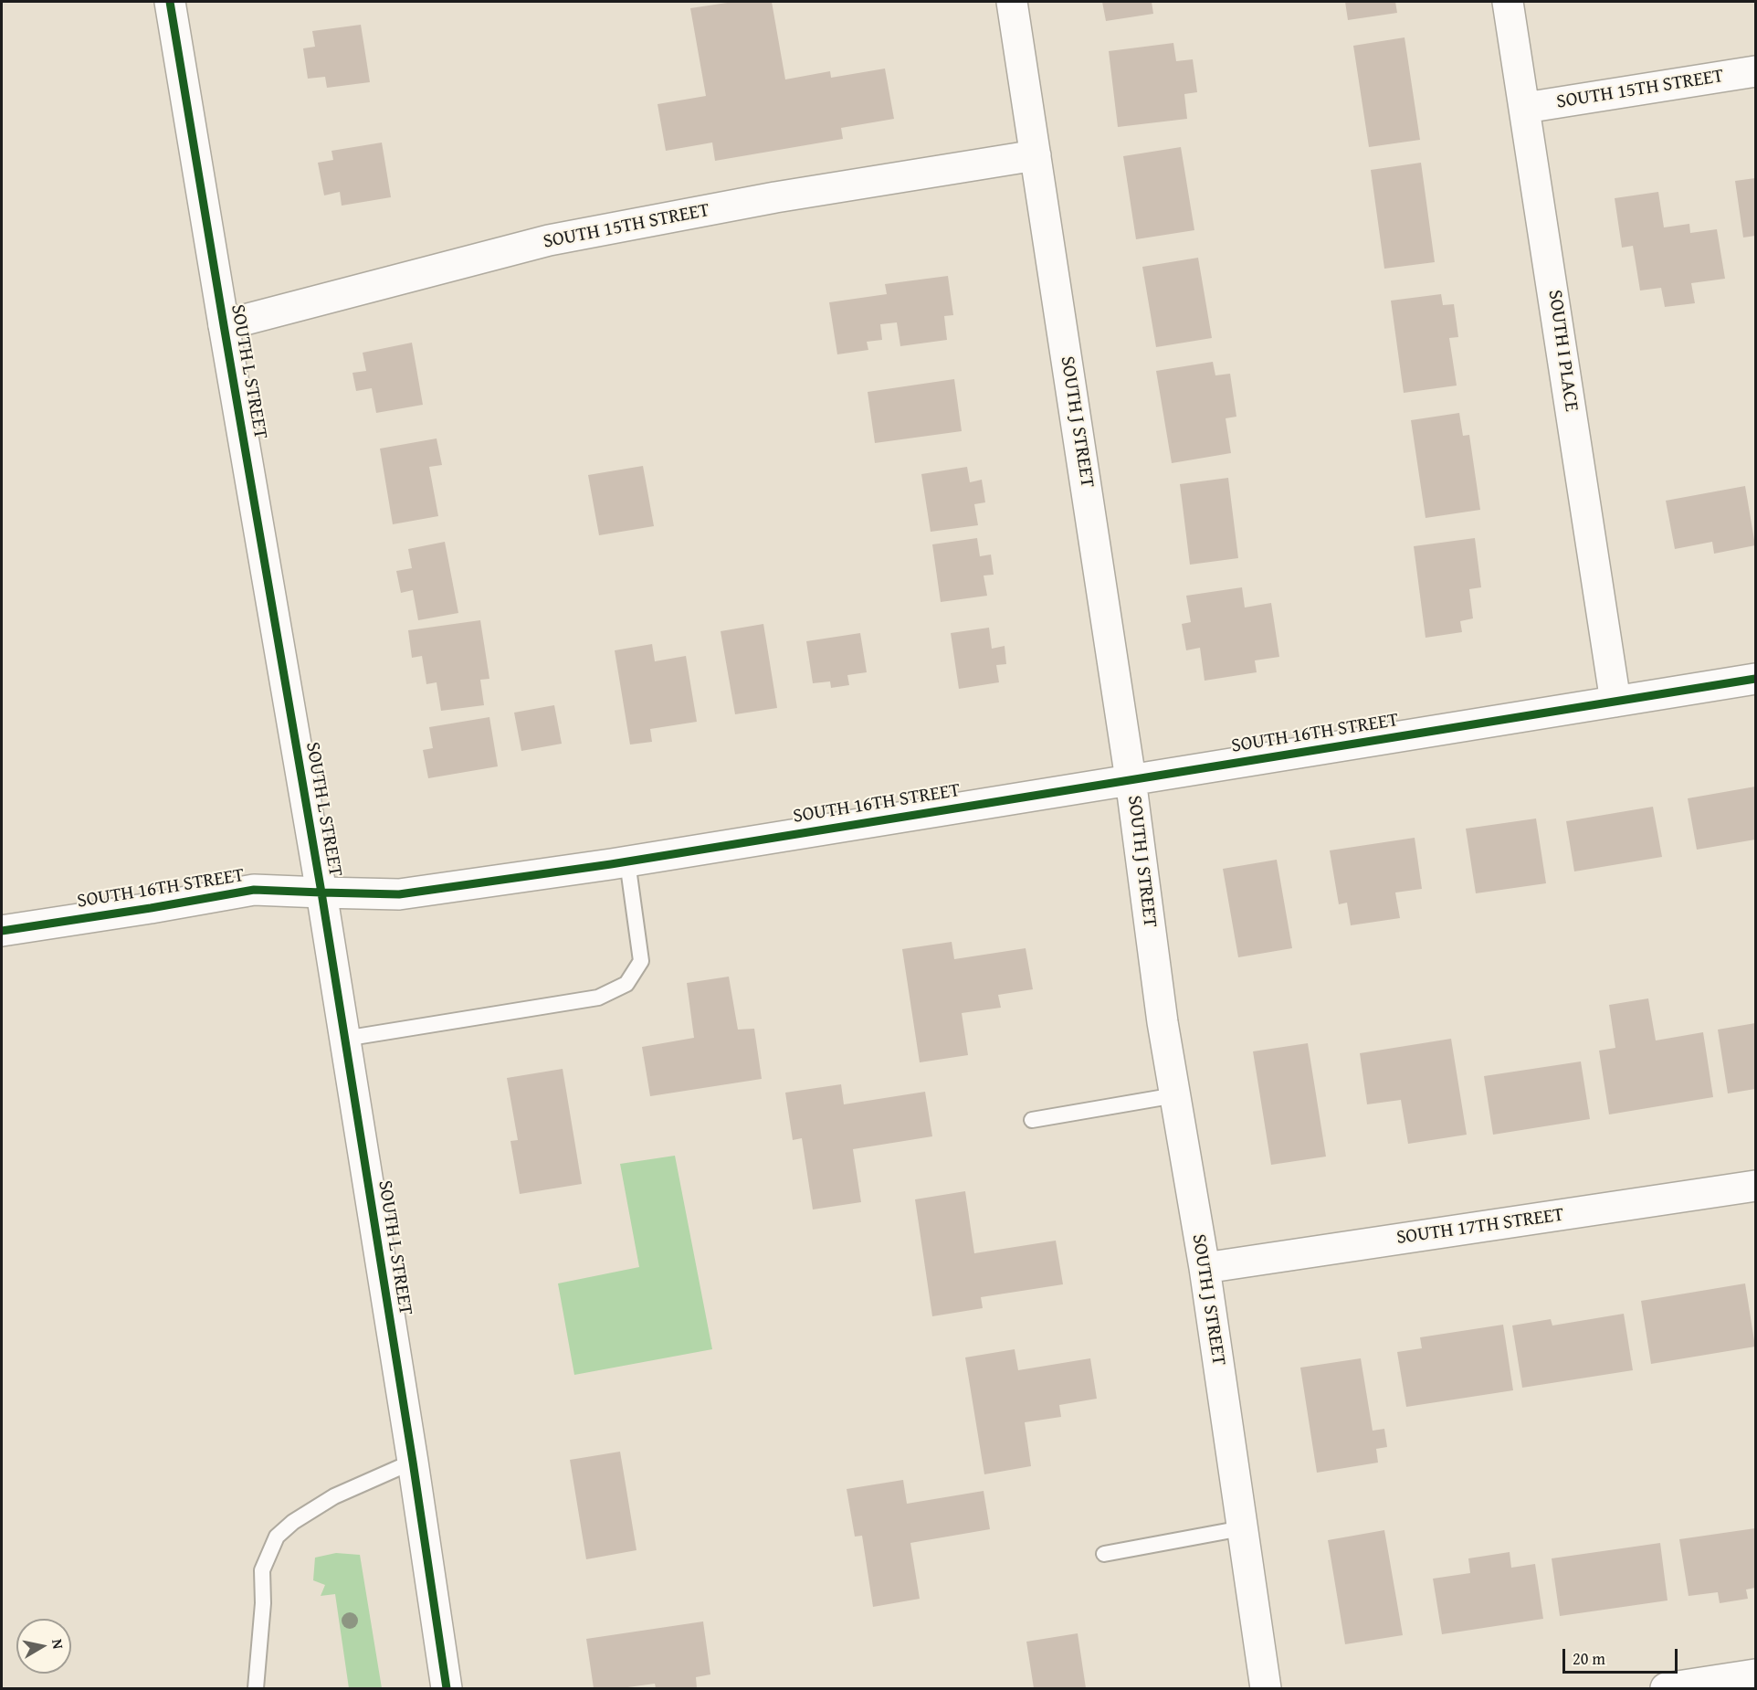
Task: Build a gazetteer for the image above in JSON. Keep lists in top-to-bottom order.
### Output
{
  "streets": {
    "street": [
      "SOUTH 15TH STREET",
      "SOUTH I PLACE",
      "SOUTH L STREET",
      "SOUTH J STREET",
      "SOUTH 16TH STREET",
      "SOUTH 17TH STREET"
    ]
  },
  "crossings": [
    ["SOUTH 15TH STREET", "SOUTH I PLACE"],
    ["SOUTH 15TH STREET", "SOUTH L STREET"],
    ["SOUTH 15TH STREET", "SOUTH J STREET"],
    ["SOUTH I PLACE", "SOUTH 16TH STREET"],
    ["SOUTH L STREET", "SOUTH 16TH STREET"],
    ["SOUTH J STREET", "SOUTH 16TH STREET"],
    ["SOUTH J STREET", "SOUTH 17TH STREET"]
  ],
  "scale_bar": "20 m",
  "north": "right"
}
